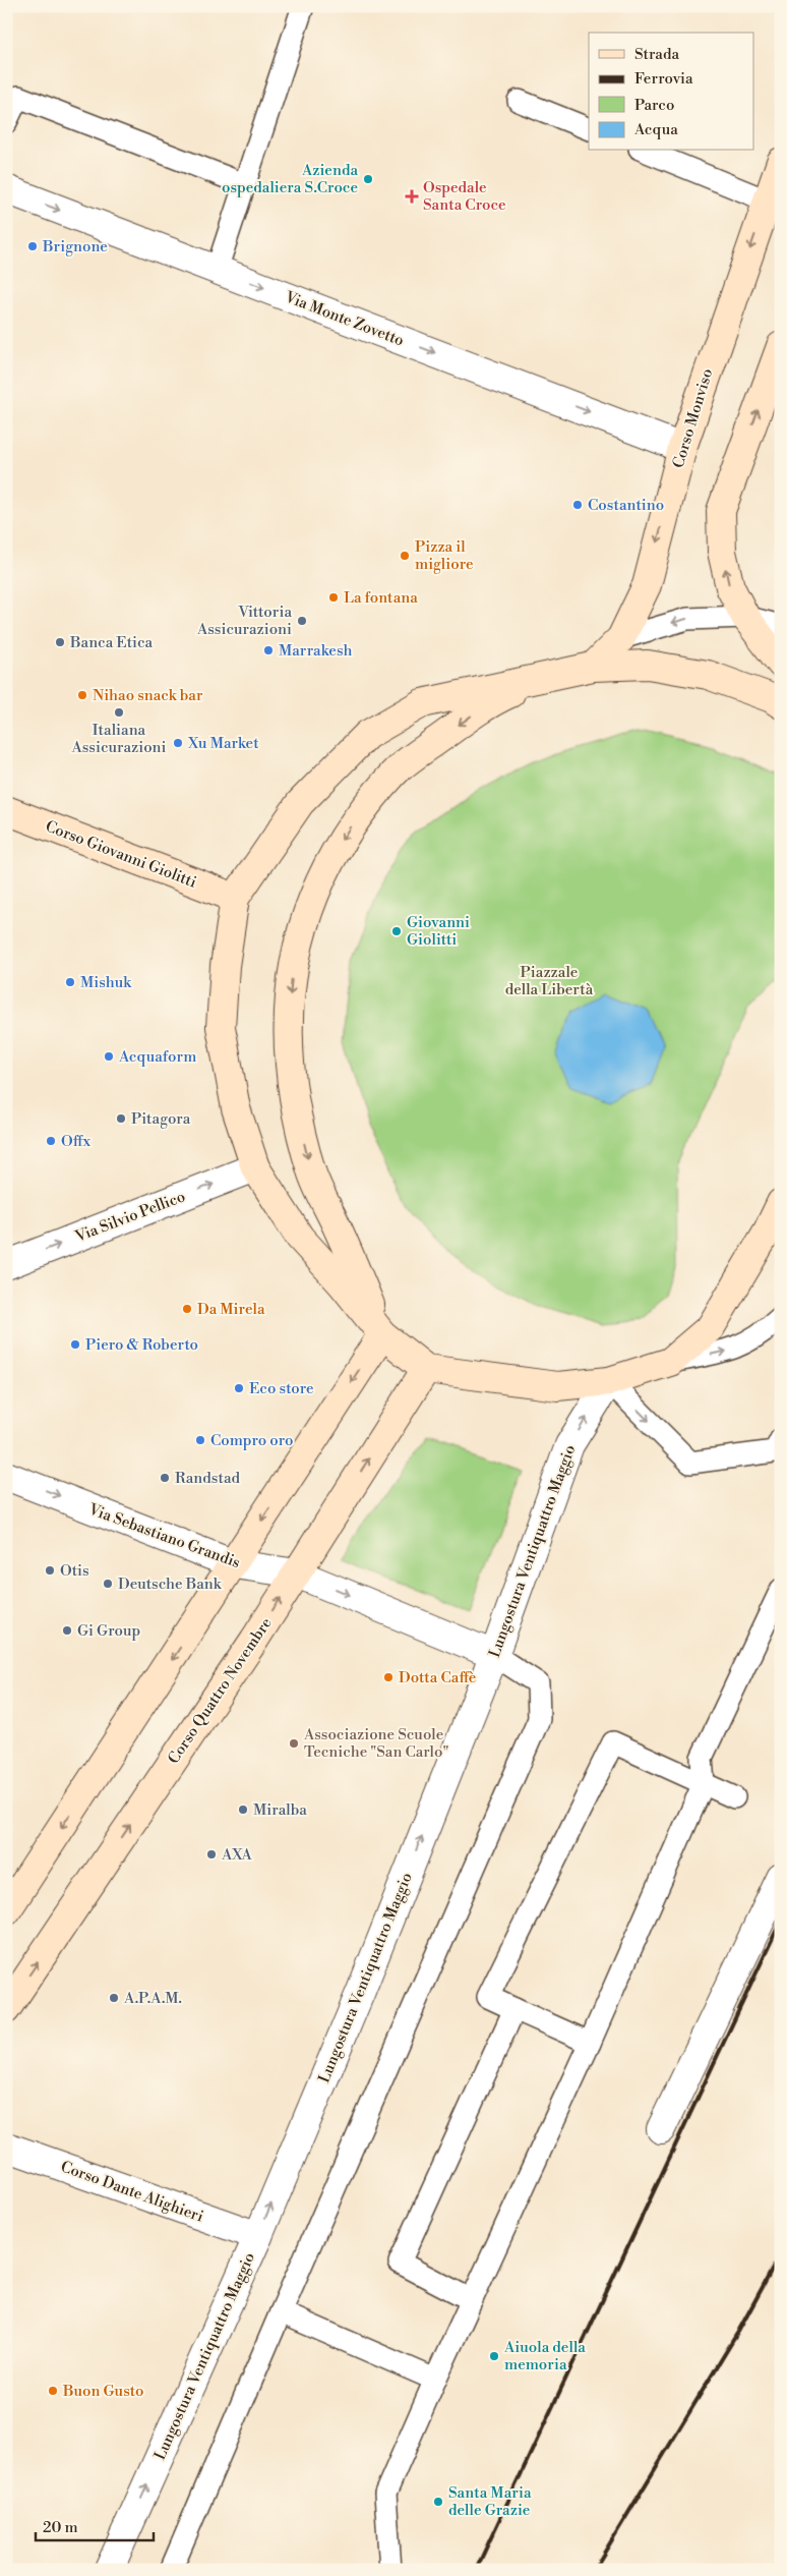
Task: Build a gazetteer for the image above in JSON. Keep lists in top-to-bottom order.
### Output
{
  "streets": {
    "main road": ["Corso Monviso", "Corso Giovanni Giolitti", "Corso Quattro Novembre"],
    "street": [
      "Via Monte Zovetto",
      "Via Silvio Pellico",
      "Via Sebastiano Grandis",
      "Lungostura Ventiquattro Maggio",
      "Corso Dante Alighieri"
    ]
  },
  "crossings": [
    ["Via Monte Zovetto", "Corso Monviso"],
    ["Via Sebastiano Grandis", "Lungostura Ventiquattro Maggio"],
    ["Via Sebastiano Grandis", "Corso Quattro Novembre"],
    ["Lungostura Ventiquattro Maggio", "Corso Dante Alighieri"]
  ],
  "one_way": [
    "Via Monte Zovetto",
    "Via Silvio Pellico",
    "Via Sebastiano Grandis",
    "Lungostura Ventiquattro Maggio"
  ],
  "parks": ["Piazzale della Libertà"],
  "places": {
    "other": [
      "Azienda ospedaliera S.Croce",
      "Brignone",
      "Costantino",
      "Pizza il migliore",
      "La fontana",
      "Vittoria Assicurazioni",
      "Banca Etica",
      "Marrakesh",
      "Nihao snack bar",
      "Italiana Assicurazioni",
      "Xu Market",
      "Giovanni Giolitti",
      "Mishuk",
      "Acquaform",
      "Pitagora",
      "Offx",
      "Da Mirela",
      "Piero & Roberto",
      "Eco store",
      "Compro oro",
      "Randstad",
      "Otis",
      "Deutsche Bank",
      "Gi Group",
      "Dotta Caffè",
      "Associazione Scuole Tecniche \"San Carlo\"",
      "Miralba",
      "AXA",
      "A.P.A.M.",
      "Aiuola della memoria",
      "Buon Gusto",
      "Santa Maria delle Grazie"
    ],
    "health": ["Ospedale Santa Croce"]
  },
  "legend": [
    "Strada",
    "Ferrovia",
    "Parco",
    "Acqua"
  ],
  "scale_bar": "20 m"
}
